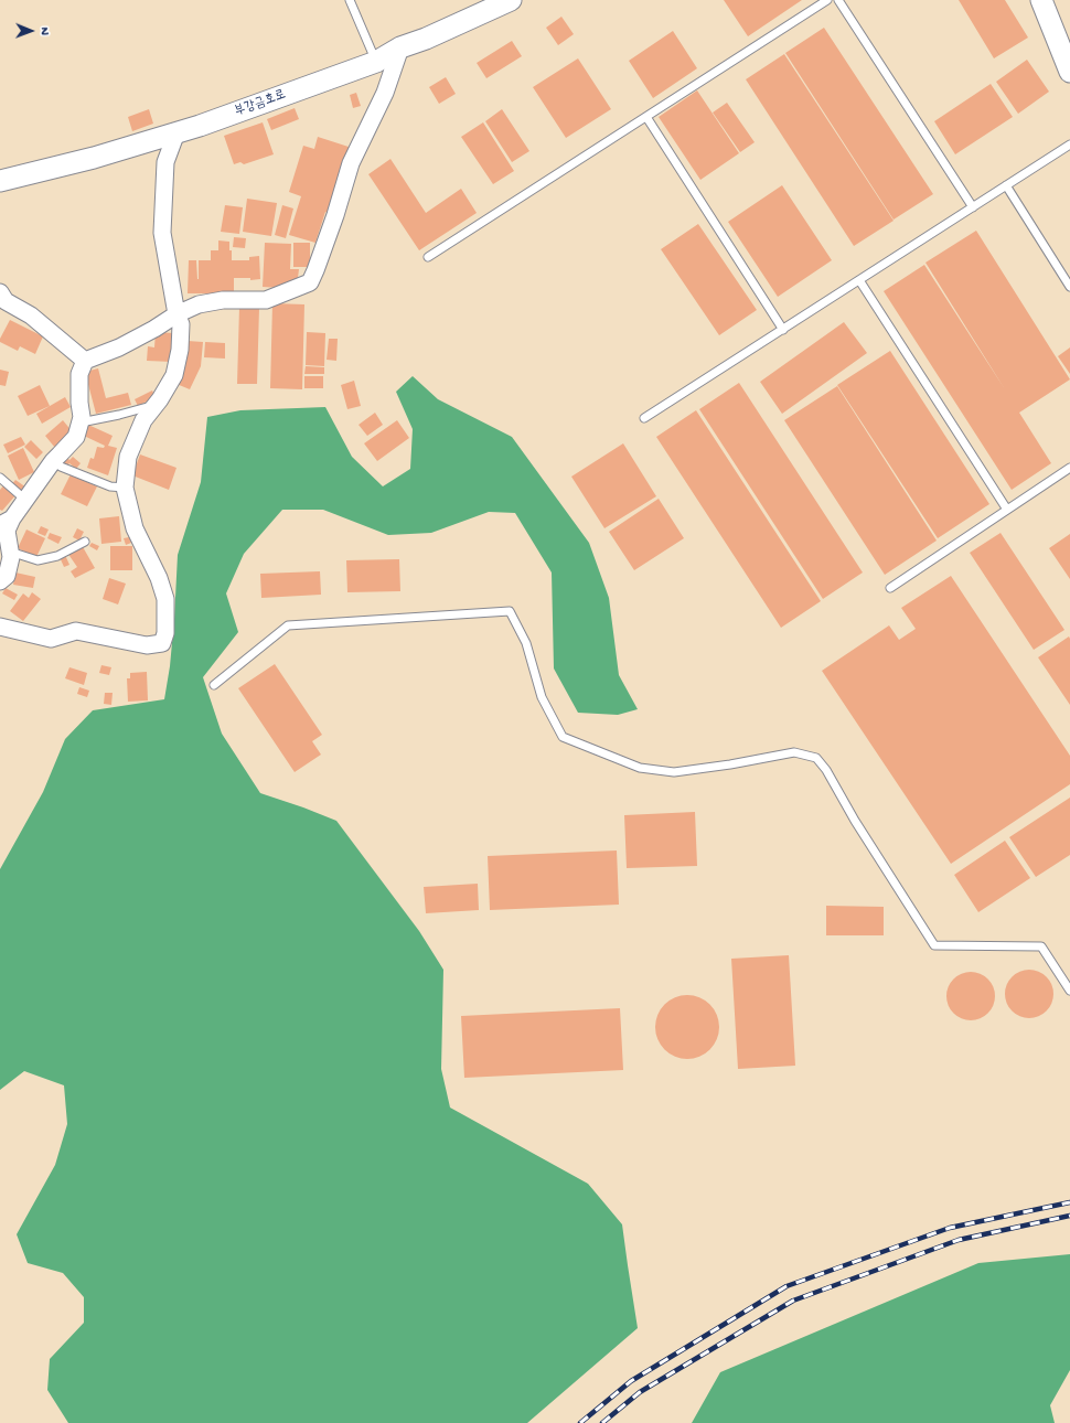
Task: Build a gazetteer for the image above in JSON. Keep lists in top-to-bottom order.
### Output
{
  "streets": {
    "street": ["부강금호로"]
  },
  "north": "right"
}
